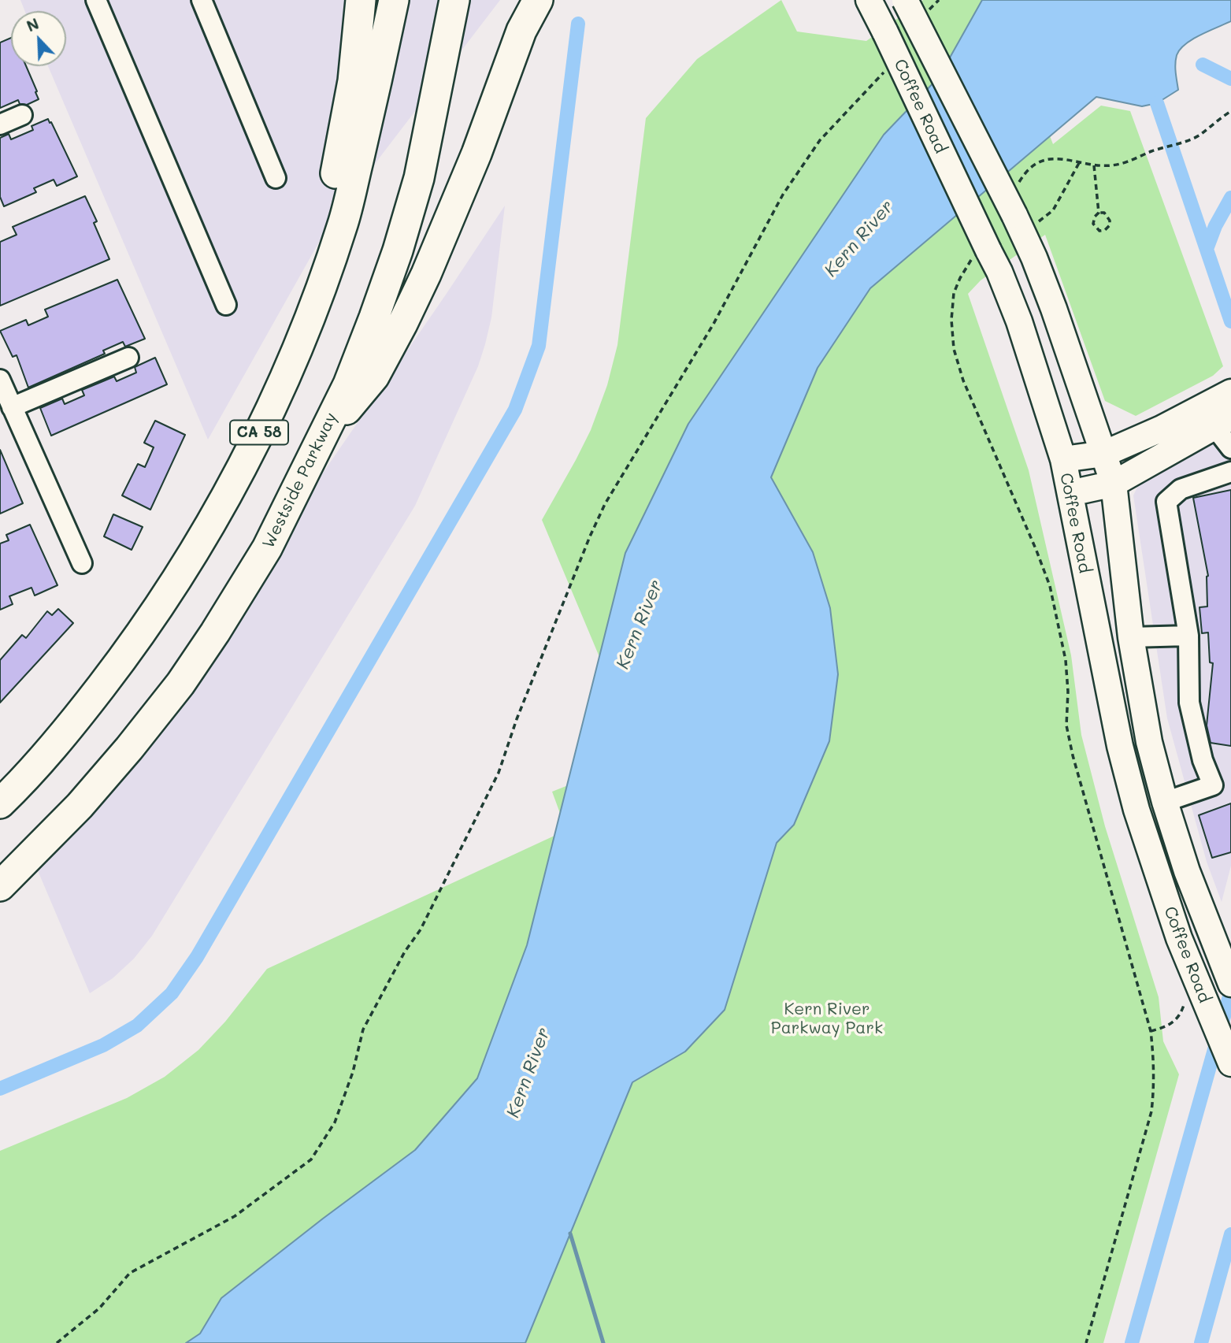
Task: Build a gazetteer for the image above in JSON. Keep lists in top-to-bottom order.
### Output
{
  "streets": {
    "highway": ["CA 58", "Westside Parkway"],
    "main road": ["Coffee Road"]
  },
  "water": ["Kern River"],
  "parks": ["Kern River Parkway Park"],
  "north": "top left"
}
